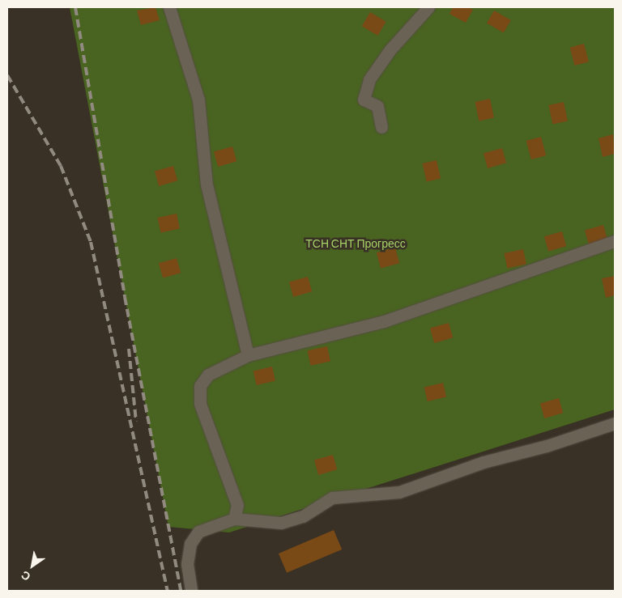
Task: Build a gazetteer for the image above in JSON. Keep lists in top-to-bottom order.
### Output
{
  "parks": ["ТСН СНТ Прогресс"],
  "north": "bottom left"
}
